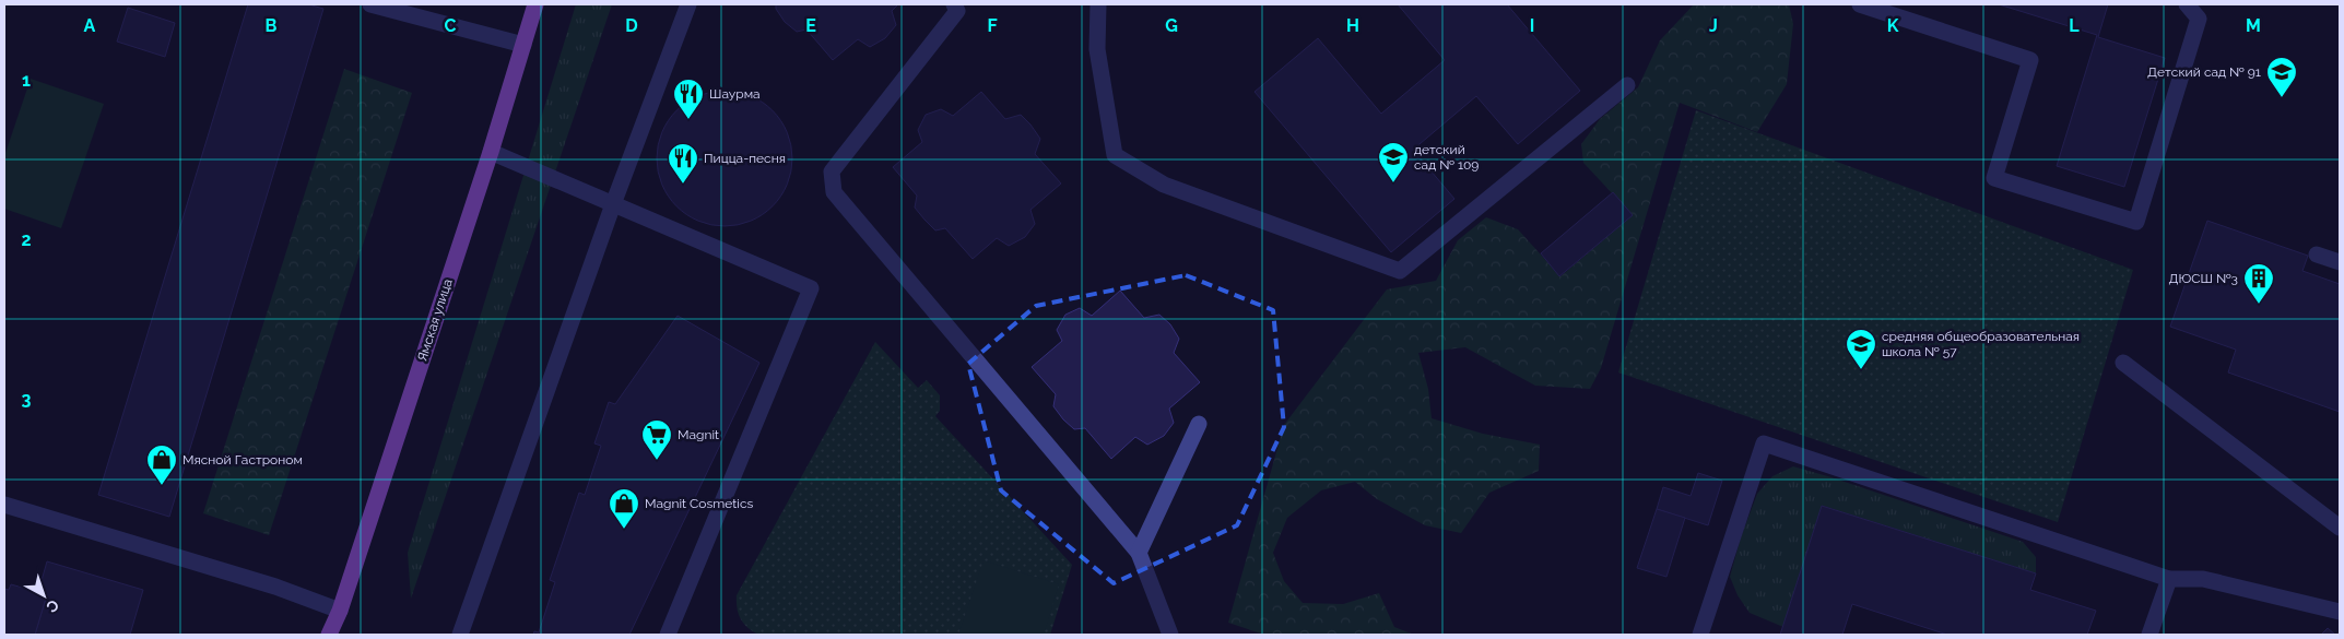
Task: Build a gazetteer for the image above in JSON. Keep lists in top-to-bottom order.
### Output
{
  "streets": {
    "main road": ["Ямская улица"]
  },
  "places": {
    "school or university": ["Детский сад № 91", "детский сад № 109", "средняя общеобразовательная школа № 57"],
    "restaurant": ["Шаурма", "Пицца-песня"],
    "building": ["ДЮСШ №3"],
    "supermarket": ["Magnit"],
    "shop": ["Мясной Гастроном", "Magnit Cosmetics"]
  },
  "north": "bottom right",
  "grid": {
    "columns": [
      "A",
      "B",
      "C",
      "D",
      "E",
      "F",
      "G",
      "H",
      "I",
      "J",
      "K",
      "L",
      "M"
    ],
    "rows": ["1", "2", "3"]
  }
}
